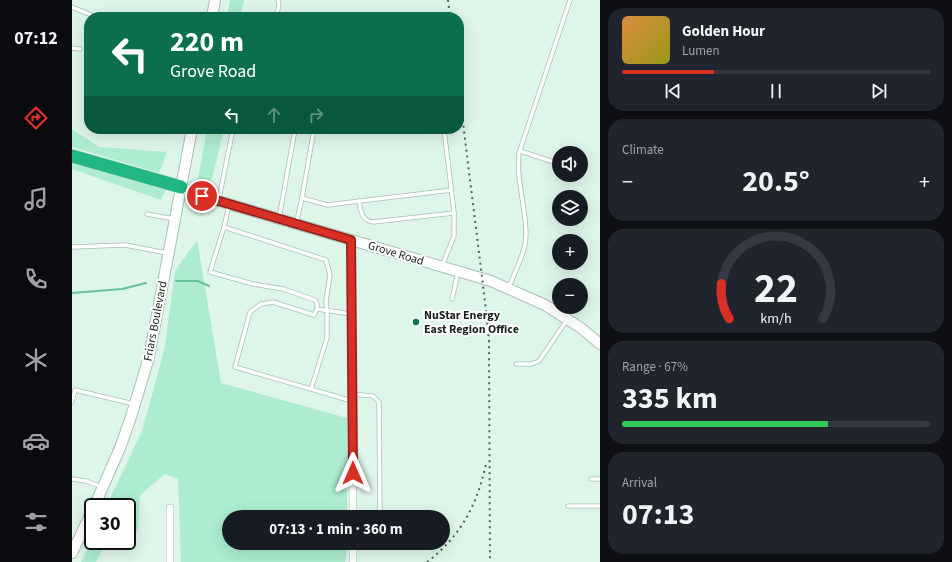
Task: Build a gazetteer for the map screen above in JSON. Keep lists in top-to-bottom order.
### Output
{
  "streets": {
    "main road": ["Grove Road", "Friars Boulevard"]
  },
  "crossings": [
    ["Grove Road", "Friars Boulevard"]
  ],
  "places": ["NuStar Energy East Region Office"],
  "page": {
    "tabs": "07:12",
    "turn": ["220 m", "Grove Road"],
    "song": ["Golden Hour", "Lumen"],
    "tile": [
      "Climate",
      ["Range · 67%", "335 km"],
      ["Arrival", "07:13"]
    ],
    "map_buttons": ["+", "−"],
    "heat": ["−", "20.5°", "+"],
    "limit": "30",
    "trip": "07:13 · 1 min · 360 m",
    "gauge": ["22", "km/h"]
  }
}
